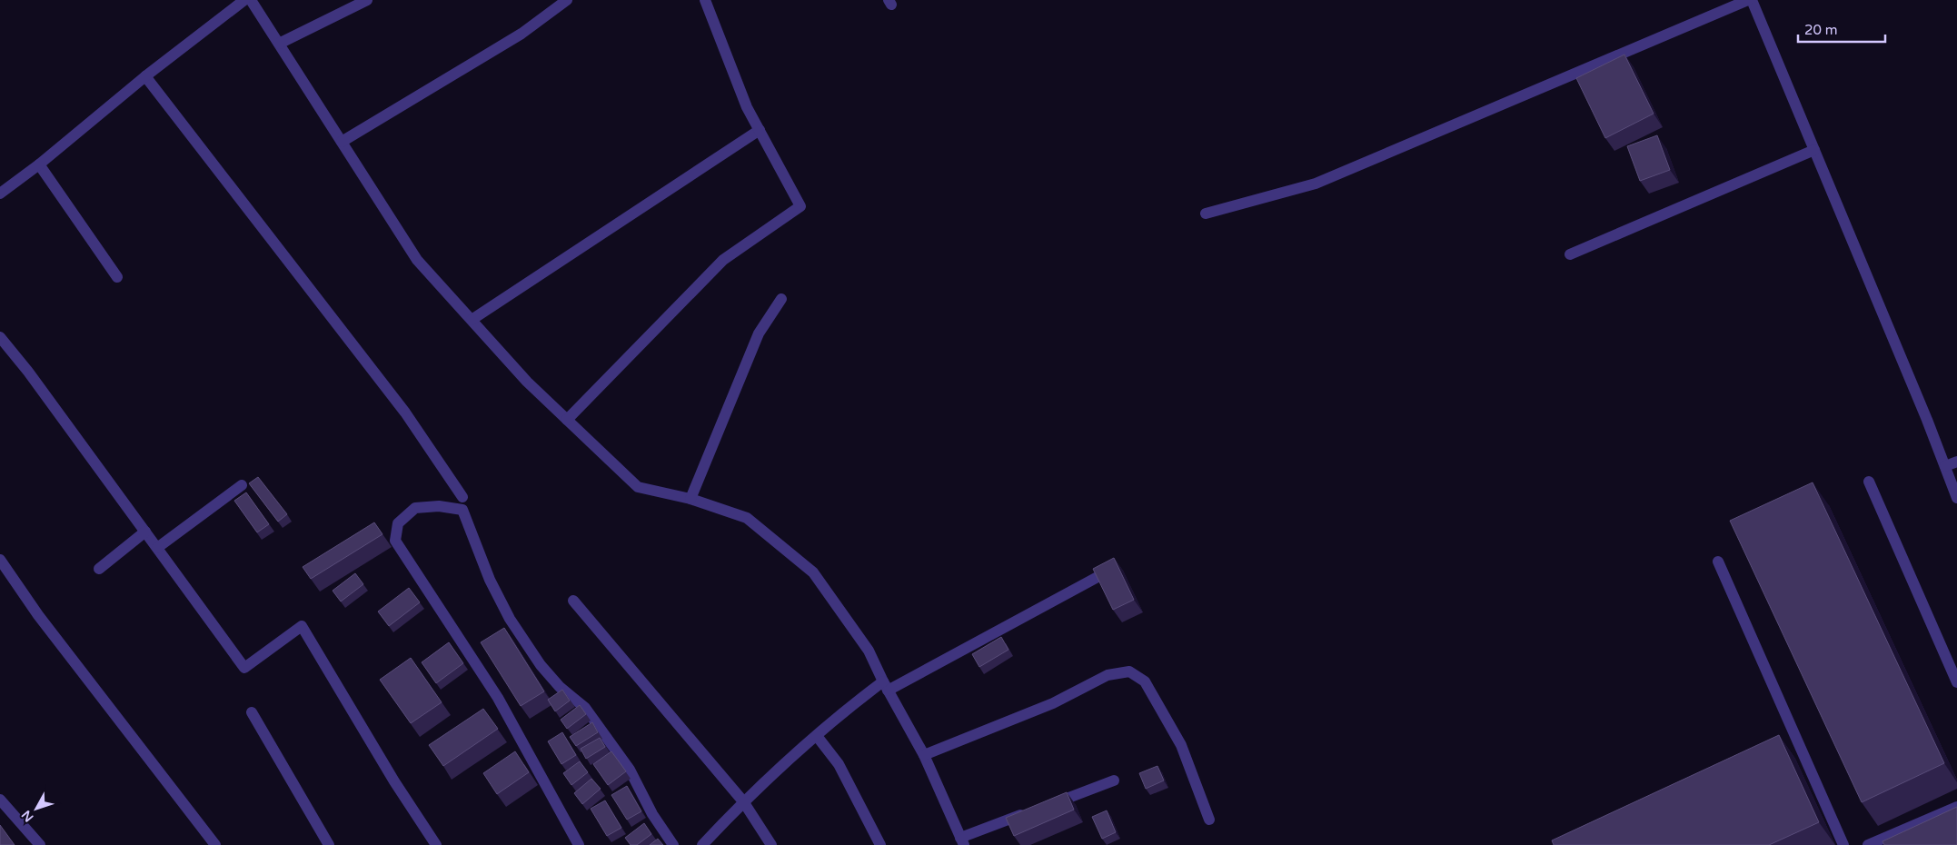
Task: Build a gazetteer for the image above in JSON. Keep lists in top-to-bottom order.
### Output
{
  "scale_bar": "20 m",
  "north": "bottom left"
}
